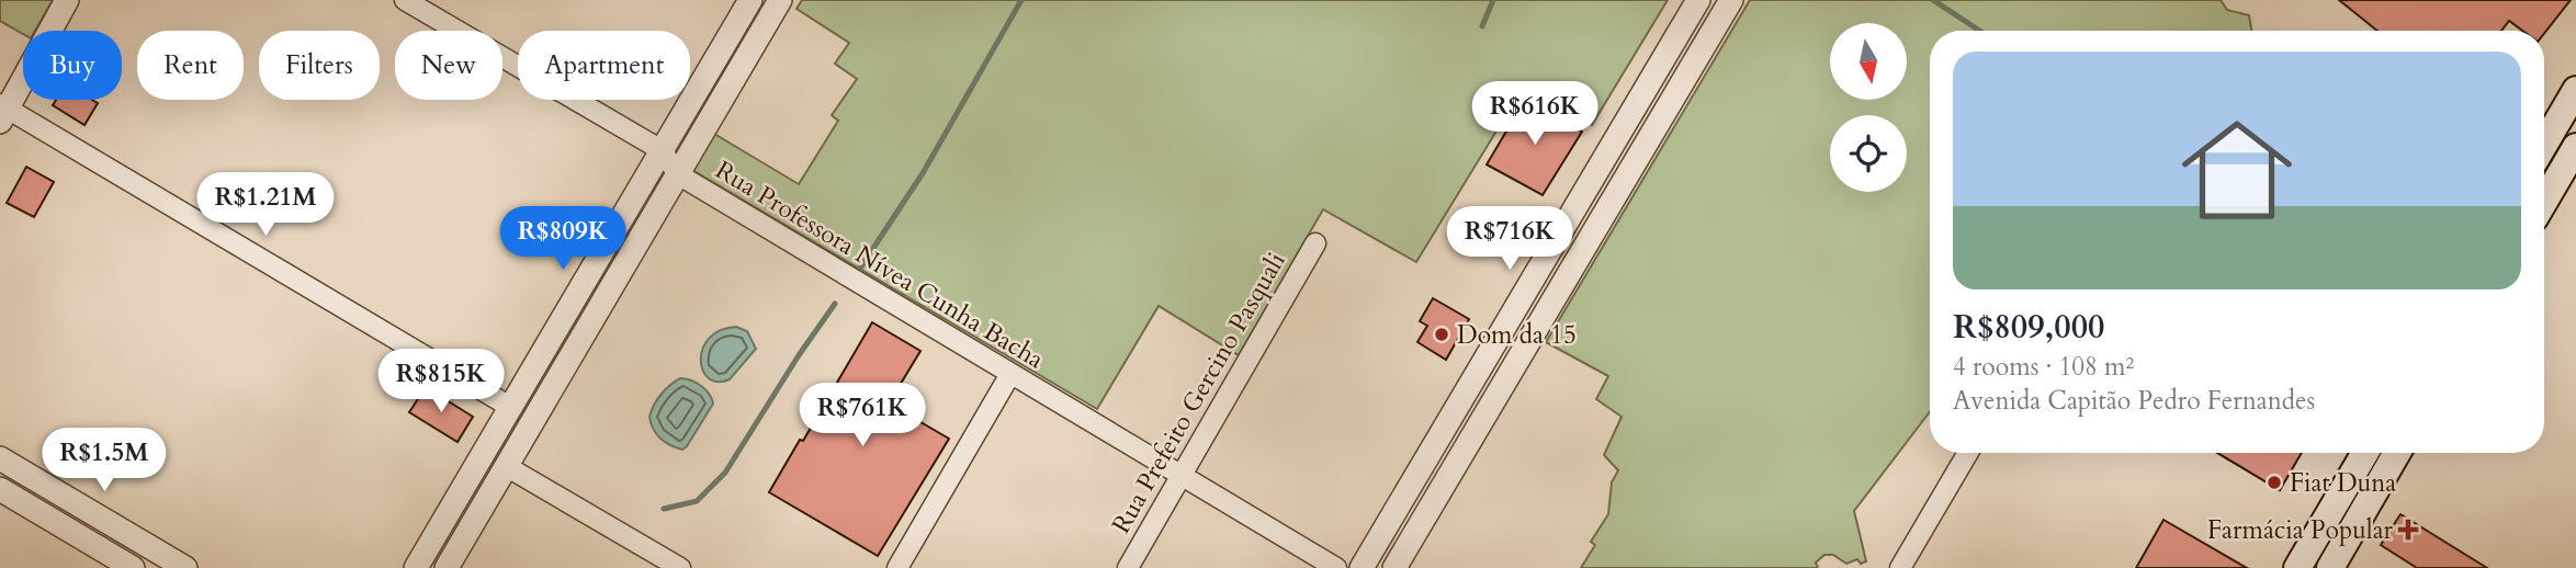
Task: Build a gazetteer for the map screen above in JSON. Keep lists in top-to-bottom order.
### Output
{
  "streets": {
    "street": ["Rua Professora Nívea Cunha Bacha", "Rua Prefeito Gercino Pasquali"]
  },
  "crossings": [
    ["Rua Professora Nívea Cunha Bacha", "Rua Prefeito Gercino Pasquali"]
  ],
  "places": {
    "other": ["Dom da 15", "Fiat Duna"],
    "health": ["Farmácia Popular"]
  },
  "north": "bottom",
  "page": {
    "chip": [
      "Buy",
      "Rent",
      "Filters",
      "New",
      "Apartment"
    ],
    "list": [
      {
        "name": "R$809,000",
        "note": "4 rooms · 108 m² · Avenida Capitão Pedro Fernandes"
      }
    ],
    "price": [
      "R$616K",
      "R$1.21M",
      "R$809K",
      "R$716K",
      "R$815K",
      "R$761K",
      "R$1.5M"
    ]
  }
}
